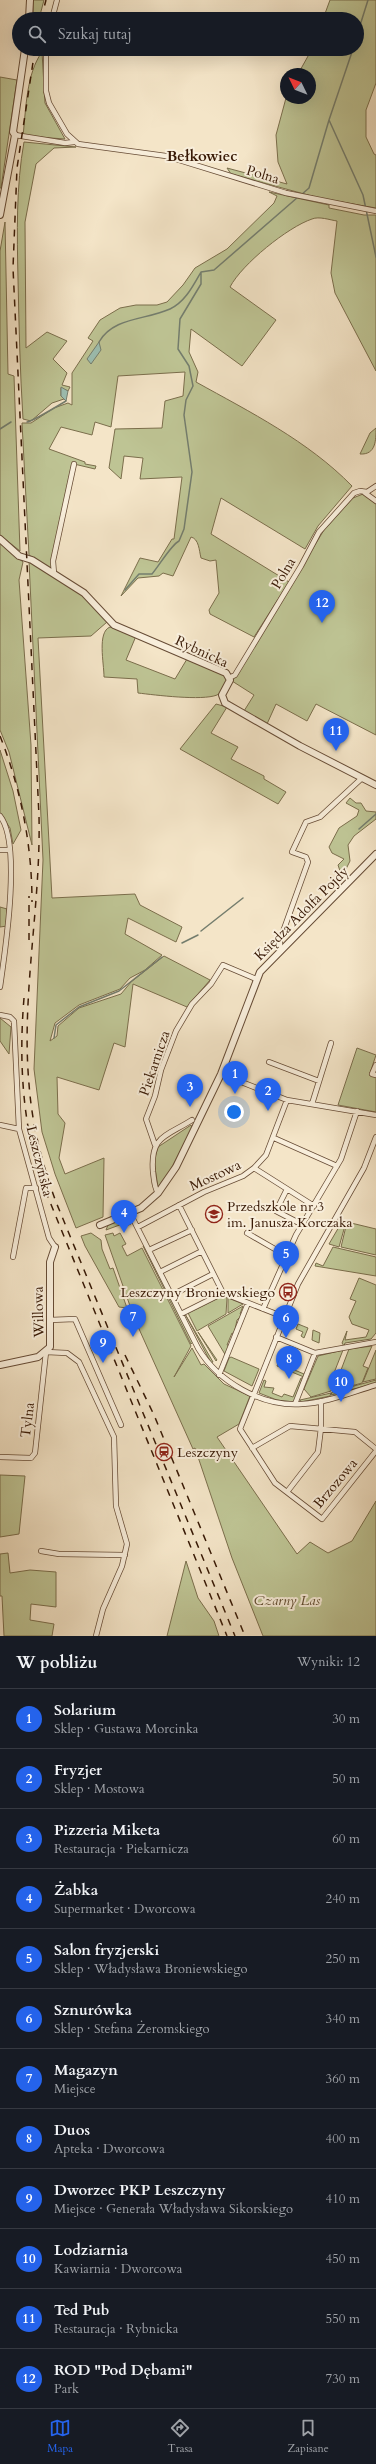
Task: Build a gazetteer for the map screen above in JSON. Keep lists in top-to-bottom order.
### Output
{
  "streets": {
    "street": [
      "Polna",
      "Rybnicka",
      "Księdza Adolfa Pojdy",
      "Piekarnicza",
      "Leszczyńska",
      "Mostowa",
      "Willowa",
      "Tylna",
      "Brzozowa"
    ]
  },
  "crossings": [
    ["Polna", "Rybnicka"],
    ["Księdza Adolfa Pojdy", "Piekarnicza"],
    ["Leszczyńska", "Willowa"],
    ["Willowa", "Tylna"]
  ],
  "districts": ["Bełkowiec"],
  "parks": ["Czarny Las"],
  "places": {
    "school or university": ["Przedszkole nr 3 im. Janusza Korczaka"],
    "bus stop": ["Leszczyny Broniewskiego"],
    "station": ["Leszczyny"]
  },
  "north": "top left",
  "page": {
    "search": "Szukaj tutaj",
    "pins": [
      "12",
      "11",
      "1",
      "3",
      "2",
      "4",
      "5",
      "7",
      "6",
      "9",
      "8",
      "10"
    ],
    "heading": ["W pobliżu", "Wyniki: 12"],
    "list": [
      {
        "mark": "1",
        "name": "Solarium",
        "note": "Sklep · Gustawa Morcinka",
        "value": "30 m"
      },
      {
        "mark": "2",
        "name": "Fryzjer",
        "note": "Sklep · Mostowa",
        "value": "50 m"
      },
      {
        "mark": "3",
        "name": "Pizzeria Miketa",
        "note": "Restauracja · Piekarnicza",
        "value": "60 m"
      },
      {
        "mark": "4",
        "name": "Żabka",
        "note": "Supermarket · Dworcowa",
        "value": "240 m"
      },
      {
        "mark": "5",
        "name": "Salon fryzjerski",
        "note": "Sklep · Władysława Broniewskiego",
        "value": "250 m"
      },
      {
        "mark": "6",
        "name": "Sznurówka",
        "note": "Sklep · Stefana Żeromskiego",
        "value": "340 m"
      },
      {
        "mark": "7",
        "name": "Magazyn",
        "note": "Miejsce",
        "value": "360 m"
      },
      {
        "mark": "8",
        "name": "Duos",
        "note": "Apteka · Dworcowa",
        "value": "400 m"
      },
      {
        "mark": "9",
        "name": "Dworzec PKP Leszczyny",
        "note": "Miejsce · Generała Władysława Sikorskiego",
        "value": "410 m"
      },
      {
        "mark": "10",
        "name": "Lodziarnia",
        "note": "Kawiarnia · Dworcowa",
        "value": "450 m"
      },
      {
        "mark": "11",
        "name": "Ted Pub",
        "note": "Restauracja · Rybnicka",
        "value": "550 m"
      },
      {
        "mark": "12",
        "name": "ROD \"Pod Dębami\"",
        "note": "Park",
        "value": "730 m"
      }
    ],
    "nav": ["Mapa", "Trasa", "Zapisane"]
  }
}
